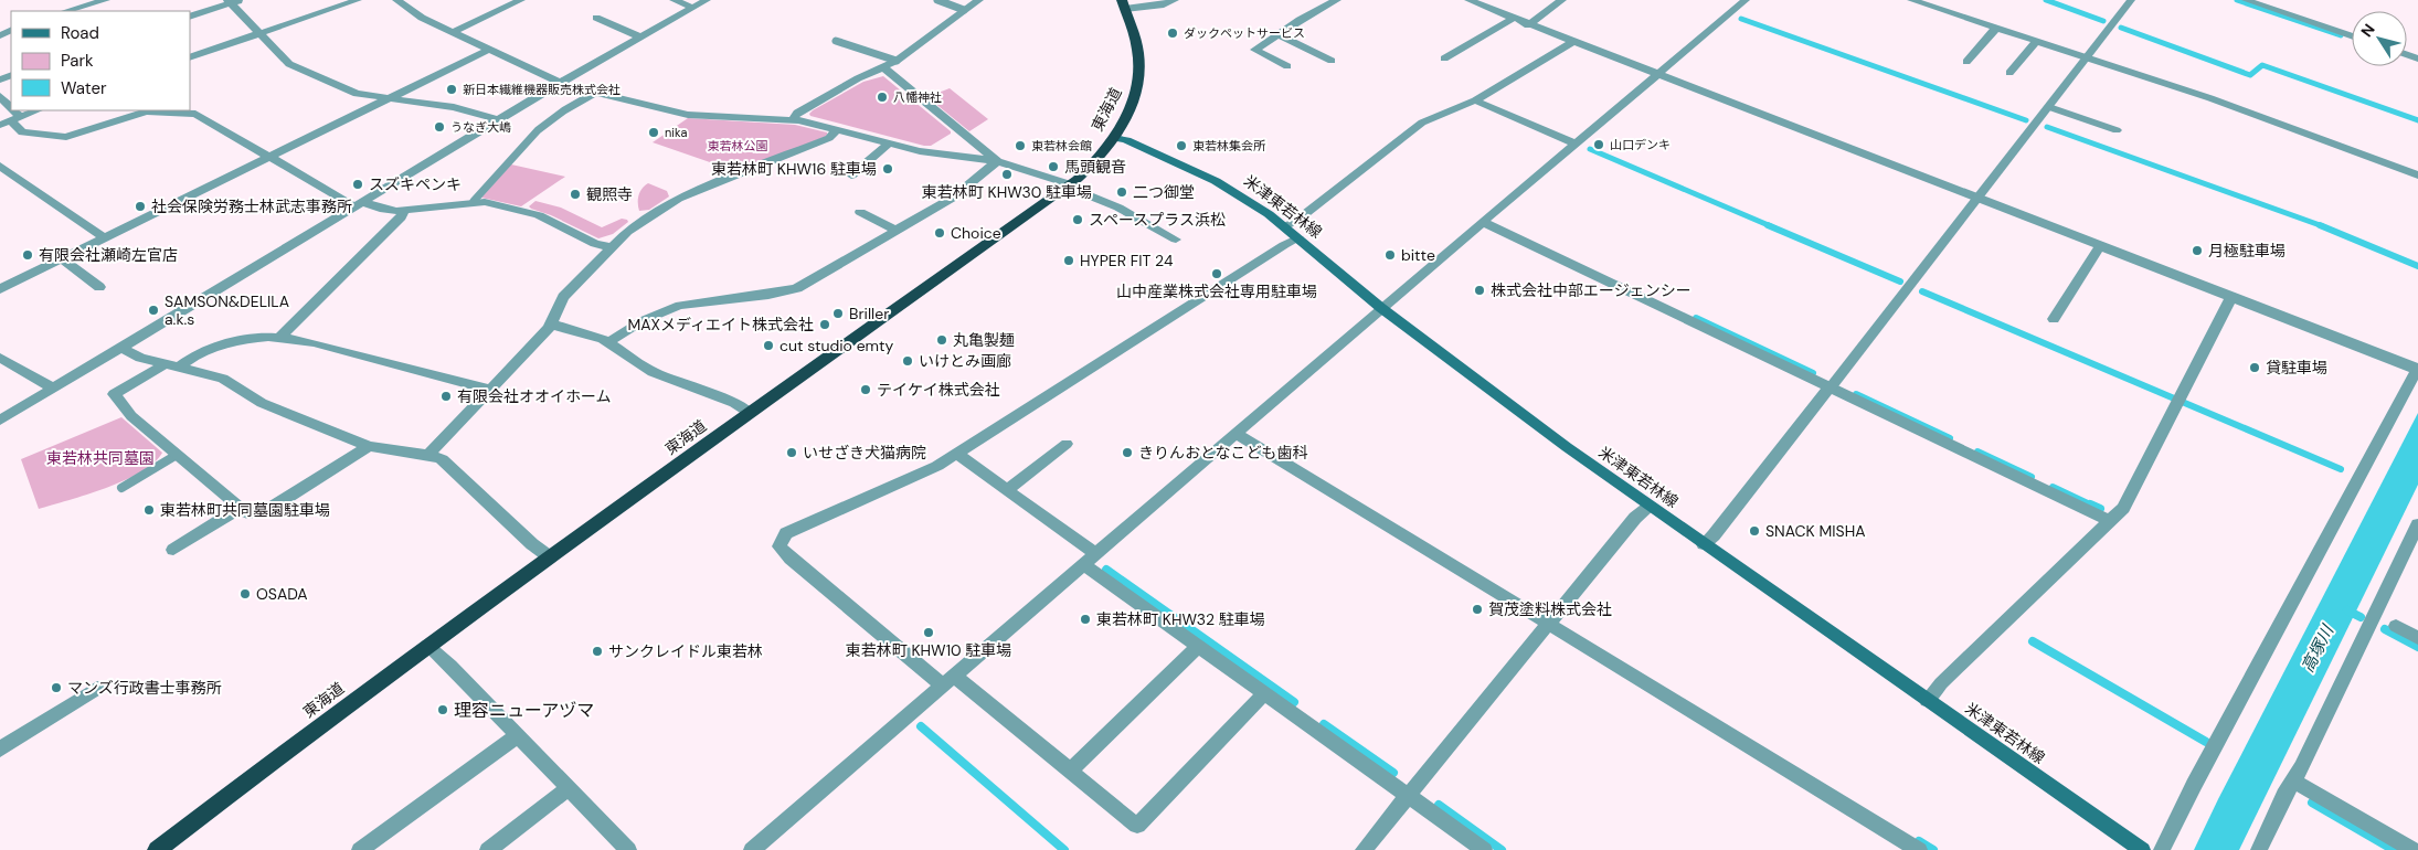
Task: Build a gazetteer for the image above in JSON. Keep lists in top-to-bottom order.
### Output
{
  "streets": {
    "highway": ["東海道"],
    "main road": ["米津東若林線"]
  },
  "crossings": [
    ["東海道", "米津東若林線"]
  ],
  "water": ["高塚川"],
  "parks": ["東若林公園", "東若林共同墓園"],
  "places": [
    "ダックペットサービス",
    "新日本繊維機器販売株式会社",
    "八幡神社",
    "うなぎ大嶋",
    "nika",
    "山口デンキ",
    "東若林会館",
    "東若林集会所",
    "馬頭観音",
    "東若林町 KHW16 駐車場",
    "東若林町 KHW30 駐車場",
    "スズキペンキ",
    "二つ御堂",
    "観照寺",
    "社会保険労務士林武志事務所",
    "スペースプラス浜松",
    "Choice",
    "月極駐車場",
    "有限会社瀬崎左官店",
    "bitte",
    "HYPER FIT 24",
    "山中産業株式会社専用駐車場",
    "株式会社中部エージェンシー",
    "SAMSON&DELILA a.k.s",
    "Briller",
    "MAXメディエイト株式会社",
    "丸亀製麺",
    "cut studio emty",
    "いけとみ画廊",
    "貸駐車場",
    "テイケイ株式会社",
    "有限会社オオイホーム",
    "いせざき犬猫病院",
    "きりんおとなこども歯科",
    "東若林町共同墓園駐車場",
    "SNACK MISHA",
    "OSADA",
    "賀茂塗料株式会社",
    "東若林町 KHW32 駐車場",
    "東若林町 KHW10 駐車場",
    "サンクレイドル東若林",
    "マンズ行政書士事務所",
    "理容ニューアヅマ"
  ],
  "legend": ["Road", "Park", "Water"],
  "north": "top left"
}
